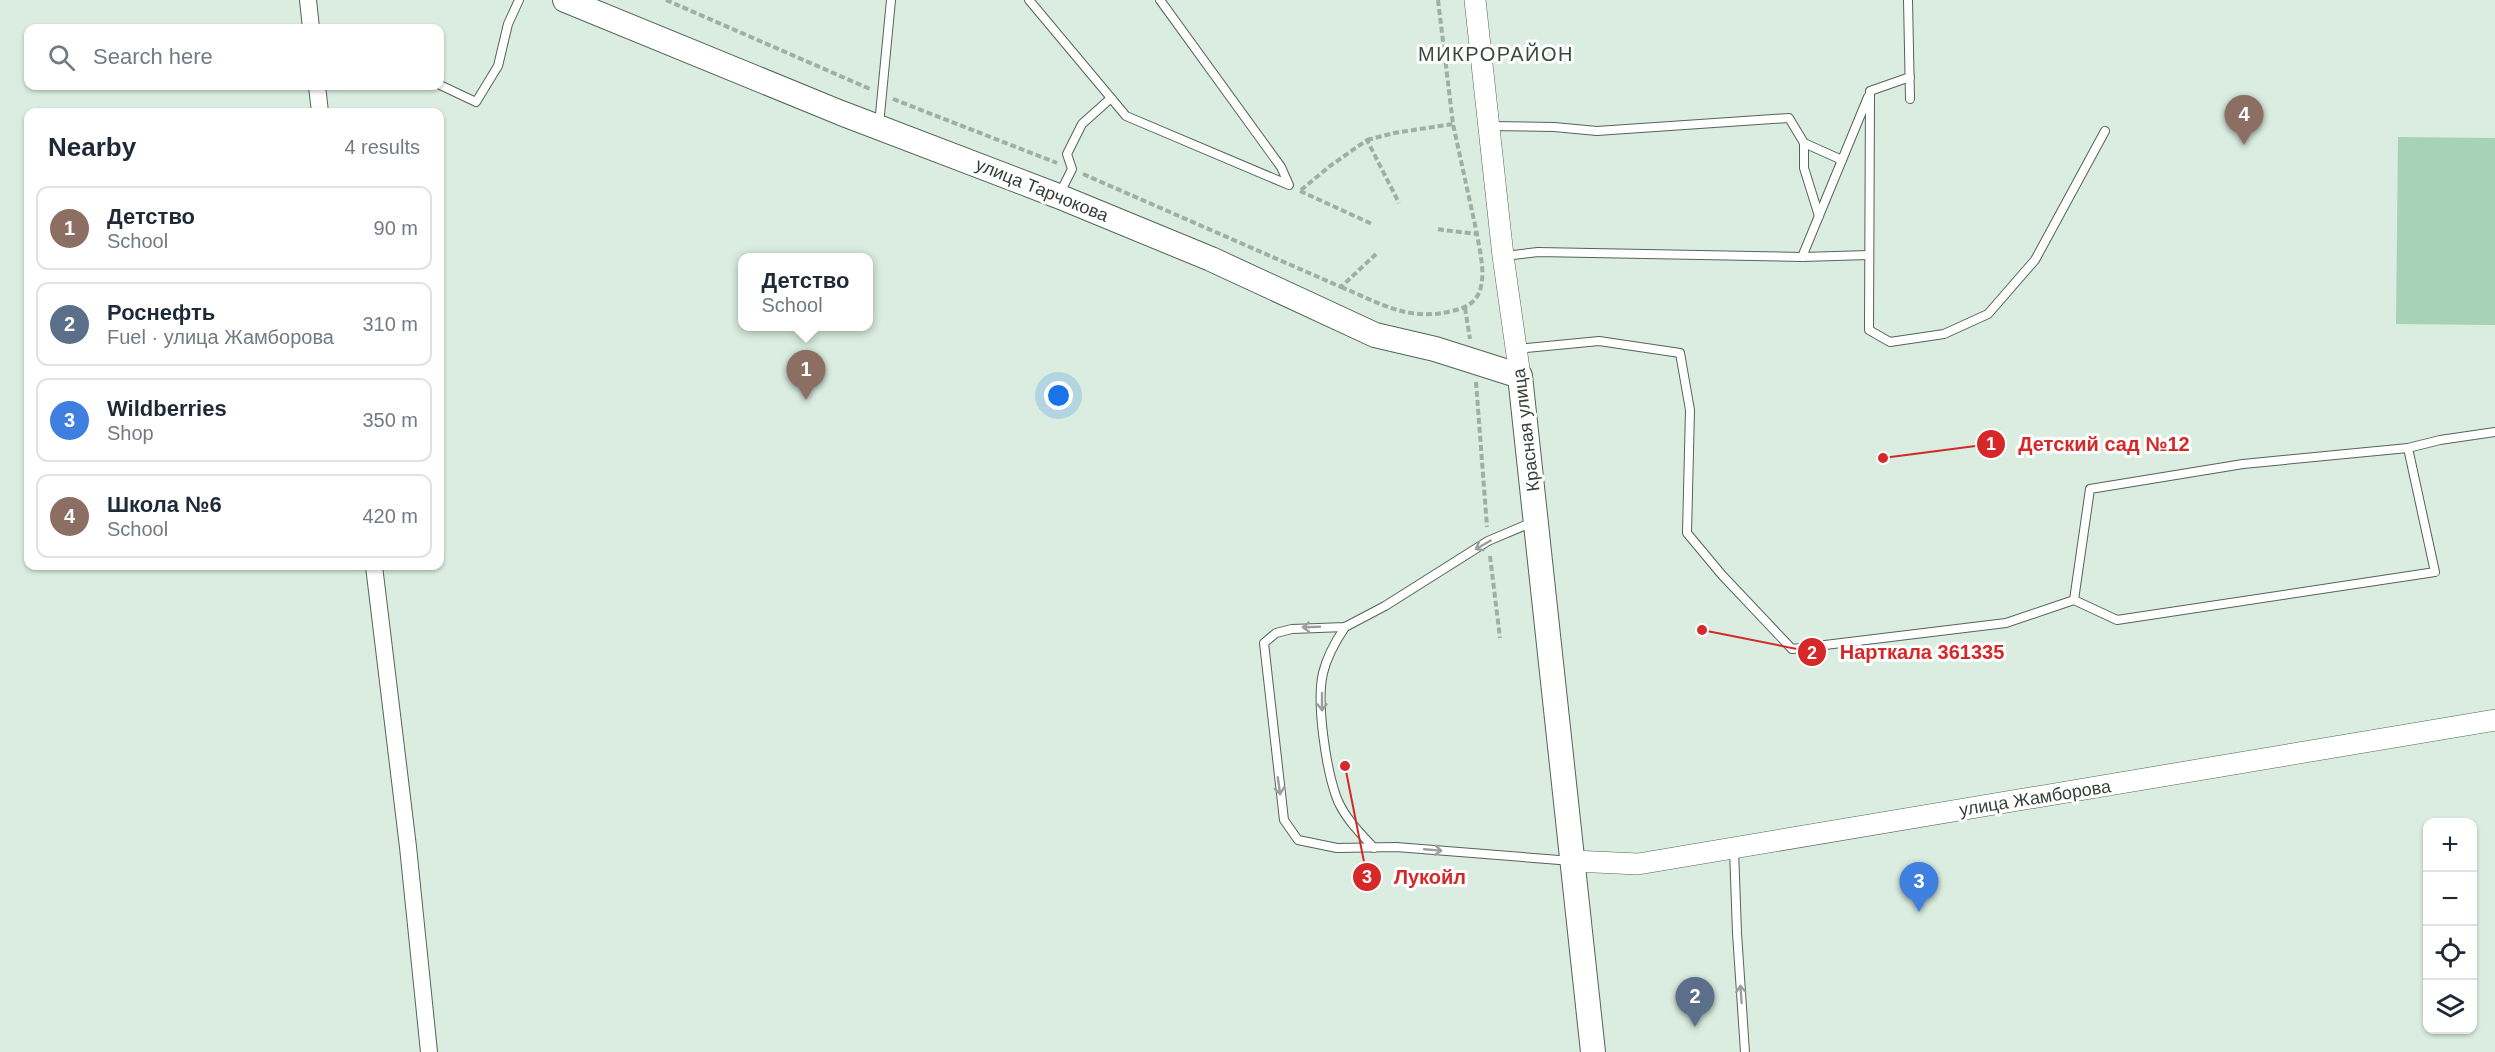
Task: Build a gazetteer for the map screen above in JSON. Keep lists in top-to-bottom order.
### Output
{
  "streets": {
    "main road": ["улица Тарчокова", "Красная улица"],
    "street": ["улица Жамборова"]
  },
  "crossings": [
    ["улица Тарчокова", "Красная улица"],
    ["Красная улица", "улица Жамборова"]
  ],
  "districts": ["МИКРОРАЙОН"],
  "places": ["Детский сад №12", "Нарткала 361335", "Лукойл"],
  "page": {
    "search": "Search here",
    "pins": [
      "4",
      "1",
      "3",
      "2"
    ],
    "heading": ["Nearby", "4 results"],
    "list": [
      {
        "mark": "1",
        "name": "Детство",
        "note": "School",
        "value": "90 m"
      },
      {
        "mark": "2",
        "name": "Роснефть",
        "note": "Fuel · улица Жамборова",
        "value": "310 m"
      },
      {
        "mark": "3",
        "name": "Wildberries",
        "note": "Shop",
        "value": "350 m"
      },
      {
        "mark": "4",
        "name": "Школа №6",
        "note": "School",
        "value": "420 m"
      }
    ],
    "popup": ["Детство", "School"],
    "map_buttons": ["+", "−"]
  }
}
